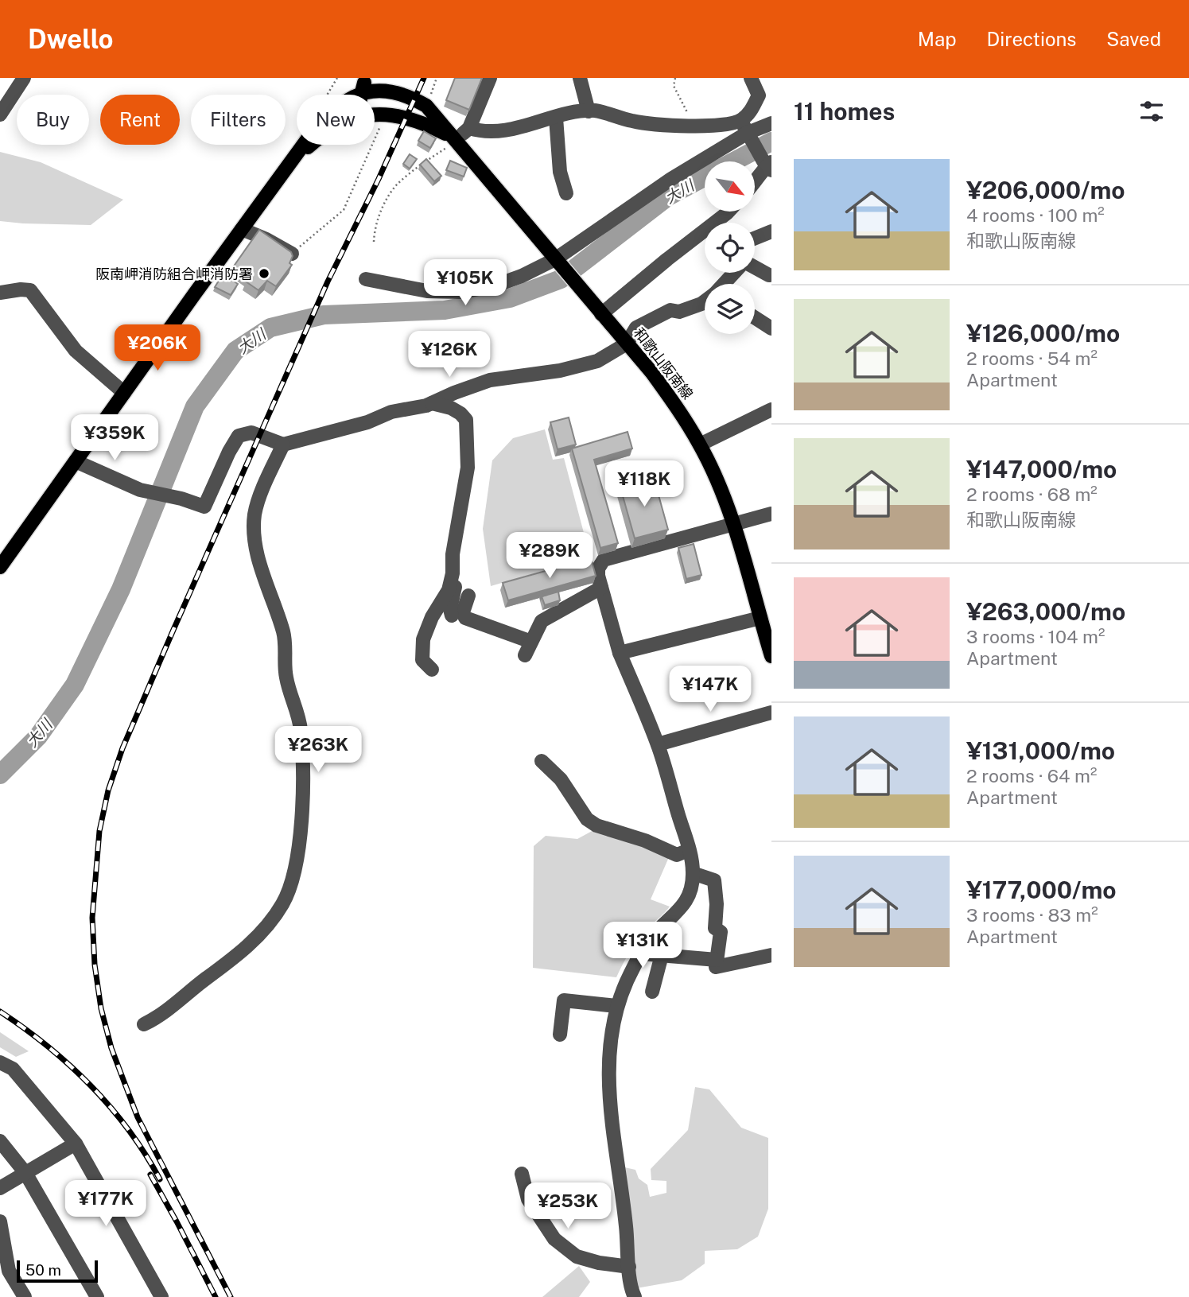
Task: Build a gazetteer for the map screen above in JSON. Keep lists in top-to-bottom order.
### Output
{
  "streets": {
    "main road": ["和歌山阪南線"]
  },
  "water": ["大川"],
  "places": ["阪南岬消防組合岬消防署"],
  "scale_bar": "50 m",
  "north": "bottom right",
  "page": {
    "header": "Dwello",
    "nav": ["Map", "Directions", "Saved"],
    "heading": "11 homes",
    "chip": [
      "Buy",
      "Rent",
      "Filters",
      "New"
    ],
    "list": [
      {
        "name": "¥206,000/mo",
        "note": "4 rooms · 100 m² · 和歌山阪南線"
      },
      {
        "name": "¥126,000/mo",
        "note": "2 rooms · 54 m² · Apartment"
      },
      {
        "name": "¥147,000/mo",
        "note": "2 rooms · 68 m² · 和歌山阪南線"
      },
      {
        "name": "¥263,000/mo",
        "note": "3 rooms · 104 m² · Apartment"
      },
      {
        "name": "¥131,000/mo",
        "note": "2 rooms · 64 m² · Apartment"
      },
      {
        "name": "¥177,000/mo",
        "note": "3 rooms · 83 m² · Apartment"
      }
    ],
    "price": [
      "¥105K",
      "¥206K",
      "¥126K",
      "¥359K",
      "¥118K",
      "¥289K",
      "¥147K",
      "¥263K",
      "¥131K",
      "¥177K",
      "¥253K"
    ],
    "scale": "50 m"
  }
}
